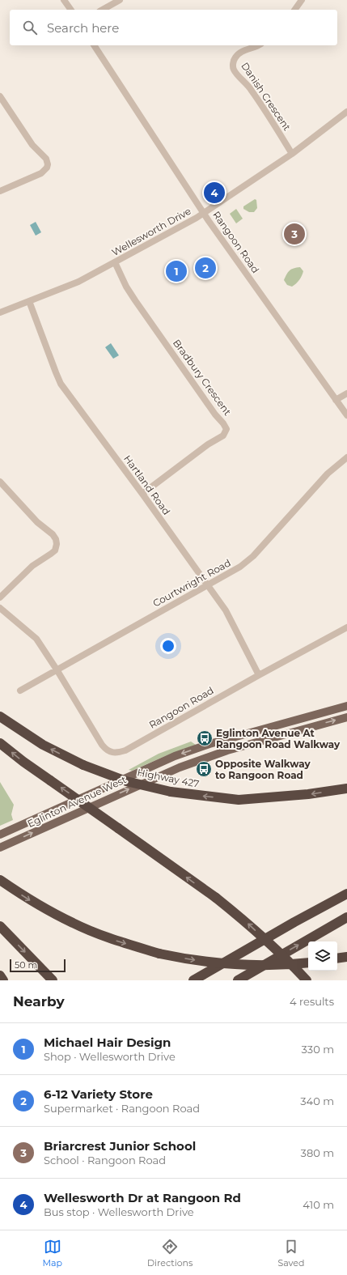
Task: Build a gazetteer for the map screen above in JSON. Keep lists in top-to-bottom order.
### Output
{
  "streets": {
    "highway": ["Highway 427"],
    "main road": ["Eglinton Avenue West"],
    "street": [
      "Danish Crescent",
      "Wellesworth Drive",
      "Rangoon Road",
      "Bradbury Crescent",
      "Hartland Road",
      "Courtwright Road"
    ]
  },
  "crossings": [
    ["Danish Crescent", "Wellesworth Drive"],
    ["Wellesworth Drive", "Rangoon Road"],
    ["Wellesworth Drive", "Bradbury Crescent"],
    ["Wellesworth Drive", "Hartland Road"],
    ["Rangoon Road", "Hartland Road"],
    ["Rangoon Road", "Courtwright Road"],
    ["Bradbury Crescent", "Hartland Road"],
    ["Hartland Road", "Courtwright Road"]
  ],
  "one_way": ["Highway 427"],
  "places": {
    "bus stop": ["Eglinton Avenue At Rangoon Road Walkway", "Opposite Walkway to Rangoon Road"]
  },
  "scale_bar": "50 m",
  "page": {
    "search": "Search here",
    "pins": [
      "4",
      "3",
      "2",
      "1"
    ],
    "scale": "50 m",
    "heading": ["Nearby", "4 results"],
    "list": [
      {
        "mark": "1",
        "name": "Michael Hair Design",
        "note": "Shop · Wellesworth Drive",
        "value": "330 m"
      },
      {
        "mark": "2",
        "name": "6-12 Variety Store",
        "note": "Supermarket · Rangoon Road",
        "value": "340 m"
      },
      {
        "mark": "3",
        "name": "Briarcrest Junior School",
        "note": "School · Rangoon Road",
        "value": "380 m"
      },
      {
        "mark": "4",
        "name": "Wellesworth Dr at Rangoon Rd",
        "note": "Bus stop · Wellesworth Drive",
        "value": "410 m"
      }
    ],
    "nav": ["Map", "Directions", "Saved"]
  }
}
